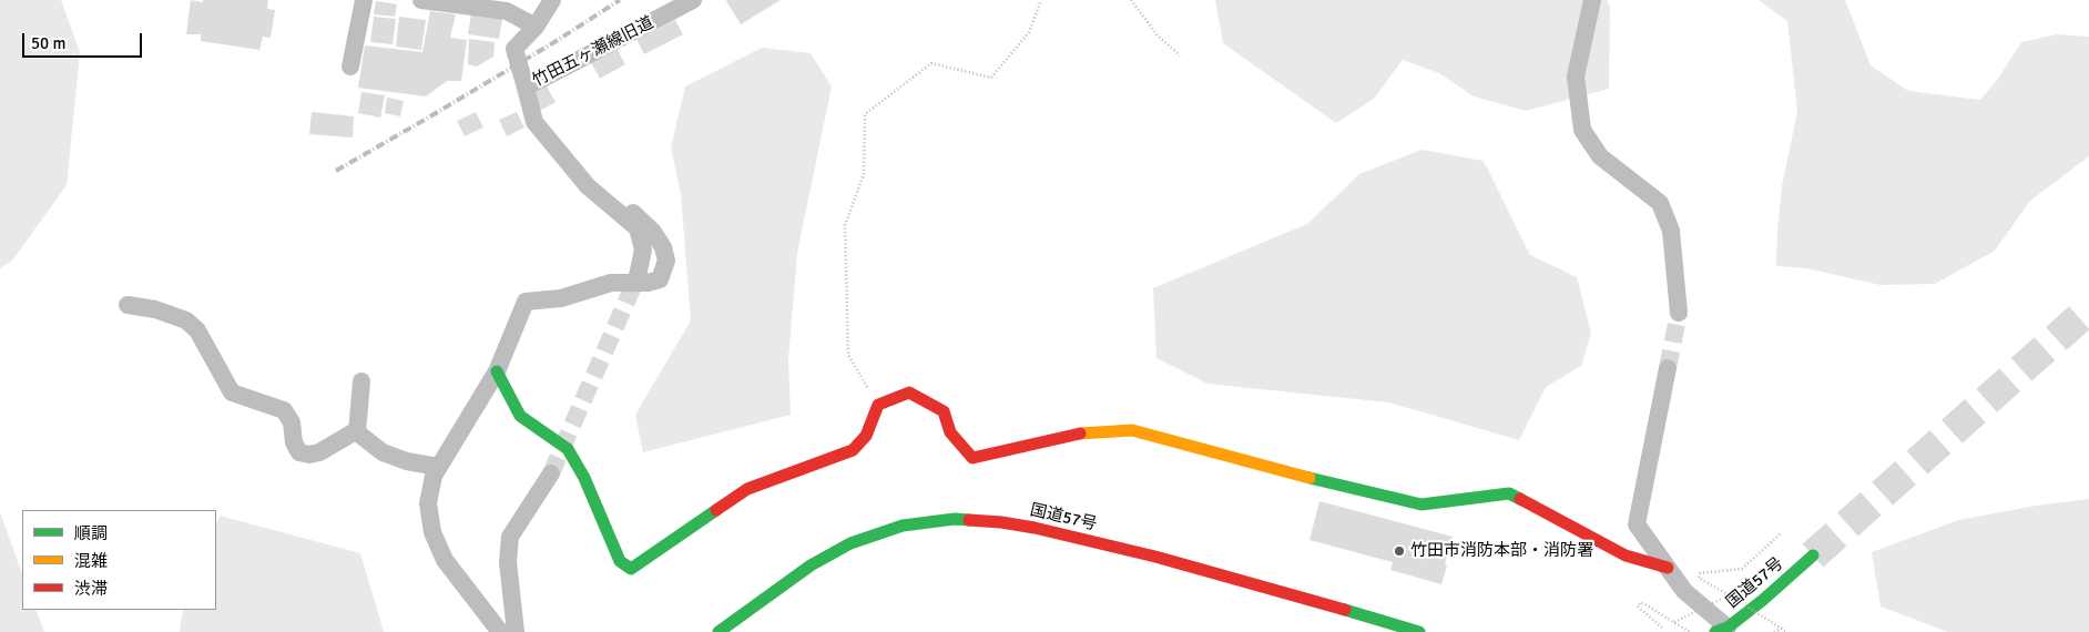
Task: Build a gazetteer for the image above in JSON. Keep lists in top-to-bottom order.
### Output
{
  "streets": {
    "main road": ["国道57号"],
    "street": ["竹田五ヶ瀬線旧道"]
  },
  "places": ["竹田市消防本部・消防署"],
  "legend": ["順調", "混雑", "渋滞"],
  "scale_bar": "50 m"
}
